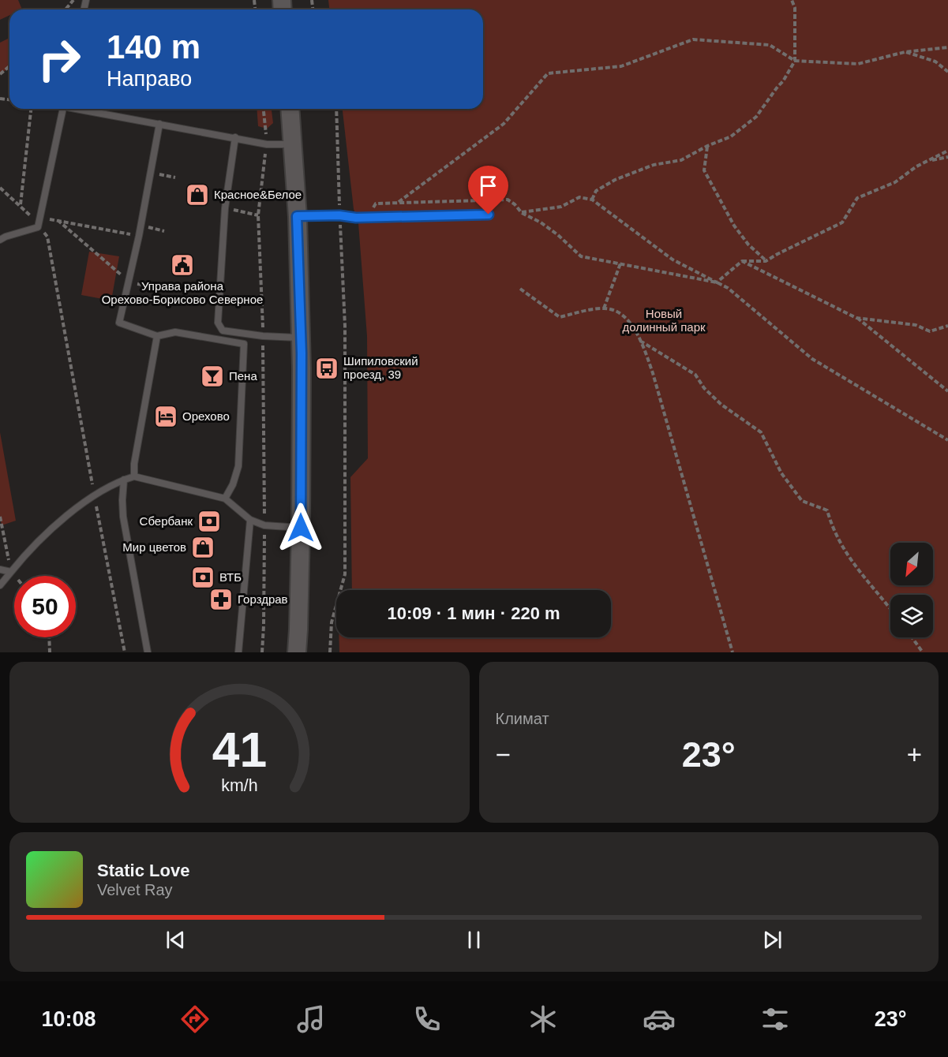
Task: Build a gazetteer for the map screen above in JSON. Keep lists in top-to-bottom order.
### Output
{
  "parks": ["Новый долинный парк"],
  "places": {
    "shop": ["Красное&Белое", "Мир цветов"],
    "public building": ["Управа района Орехово-Борисово Северное"],
    "bus stop": ["Шипиловский проезд, 39"],
    "bar": ["Пена"],
    "hotel": ["Орехово"],
    "bank": ["Сбербанк", "ВТБ"],
    "pharmacy": ["Горздрав"]
  },
  "north": "bottom left",
  "page": {
    "turn": ["140 m", "Направо"],
    "limit": "50",
    "trip": "10:09 · 1 мин · 220 m",
    "tile": "Климат",
    "heat": ["−", "23°", "+"],
    "song": ["Static Love", "Velvet Ray"],
    "tabs": ["10:08", "23°"],
    "gauge": ["41", "km/h"]
  }
}
